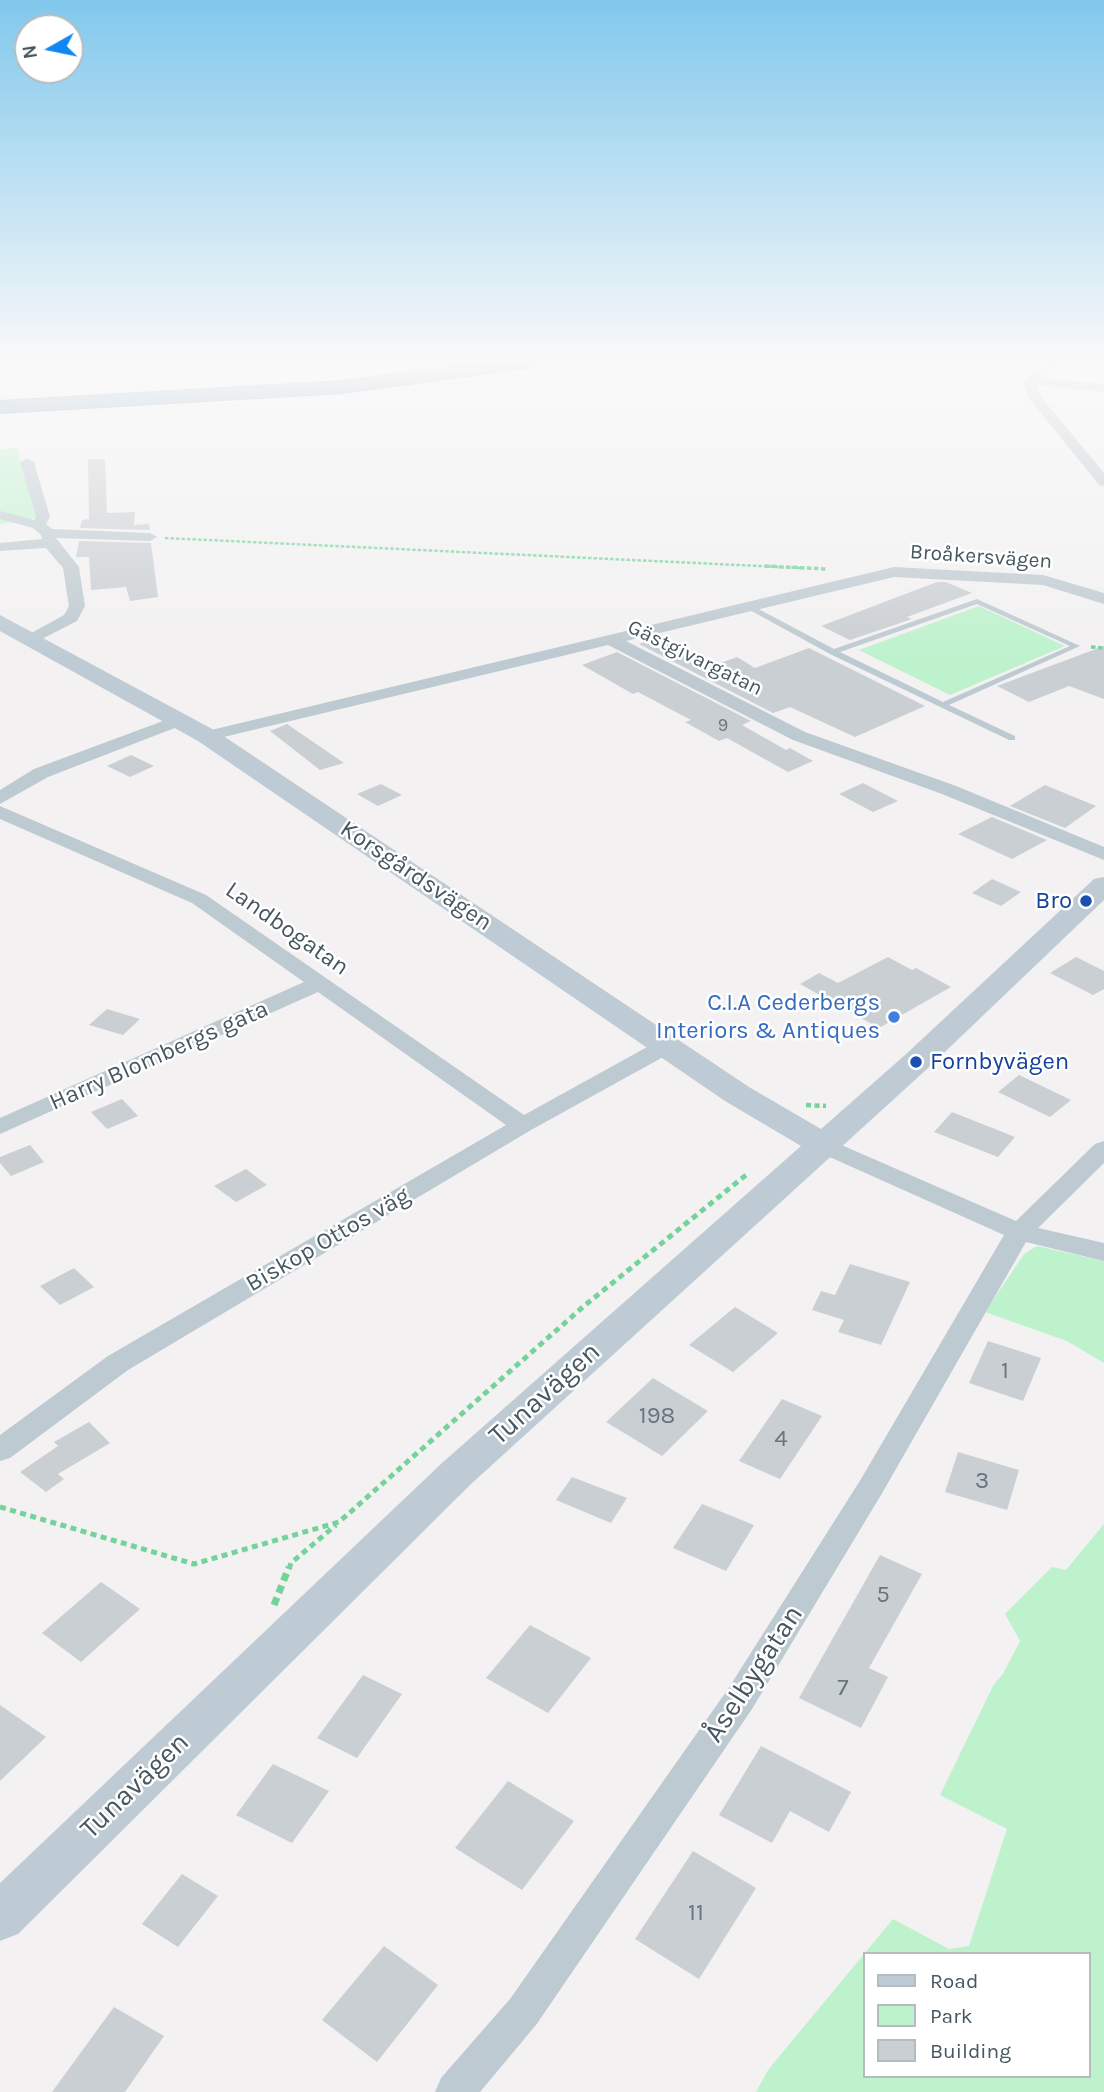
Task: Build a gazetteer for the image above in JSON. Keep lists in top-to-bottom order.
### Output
{
  "streets": {
    "street": [
      "Broåkersvägen",
      "Gästgivargatan",
      "Korsgårdsvägen",
      "Landbogatan",
      "Harry Blombergs gata",
      "Biskop Ottos väg",
      "Tunavägen",
      "Åselbygatan"
    ]
  },
  "crossings": [
    ["Gästgivargatan", "Korsgårdsvägen"],
    ["Korsgårdsvägen", "Biskop Ottos väg"],
    ["Korsgårdsvägen", "Tunavägen"],
    ["Landbogatan", "Harry Blombergs gata"],
    ["Landbogatan", "Biskop Ottos väg"]
  ],
  "places": ["Bro", "C.I.A Cederbergs Interiors & Antiques", "Fornbyvägen"],
  "house_numbers": [
    "9",
    "1",
    "198",
    "4",
    "3",
    "5",
    "7",
    "11"
  ],
  "legend": ["Road", "Park", "Building"],
  "north": "left"
}
